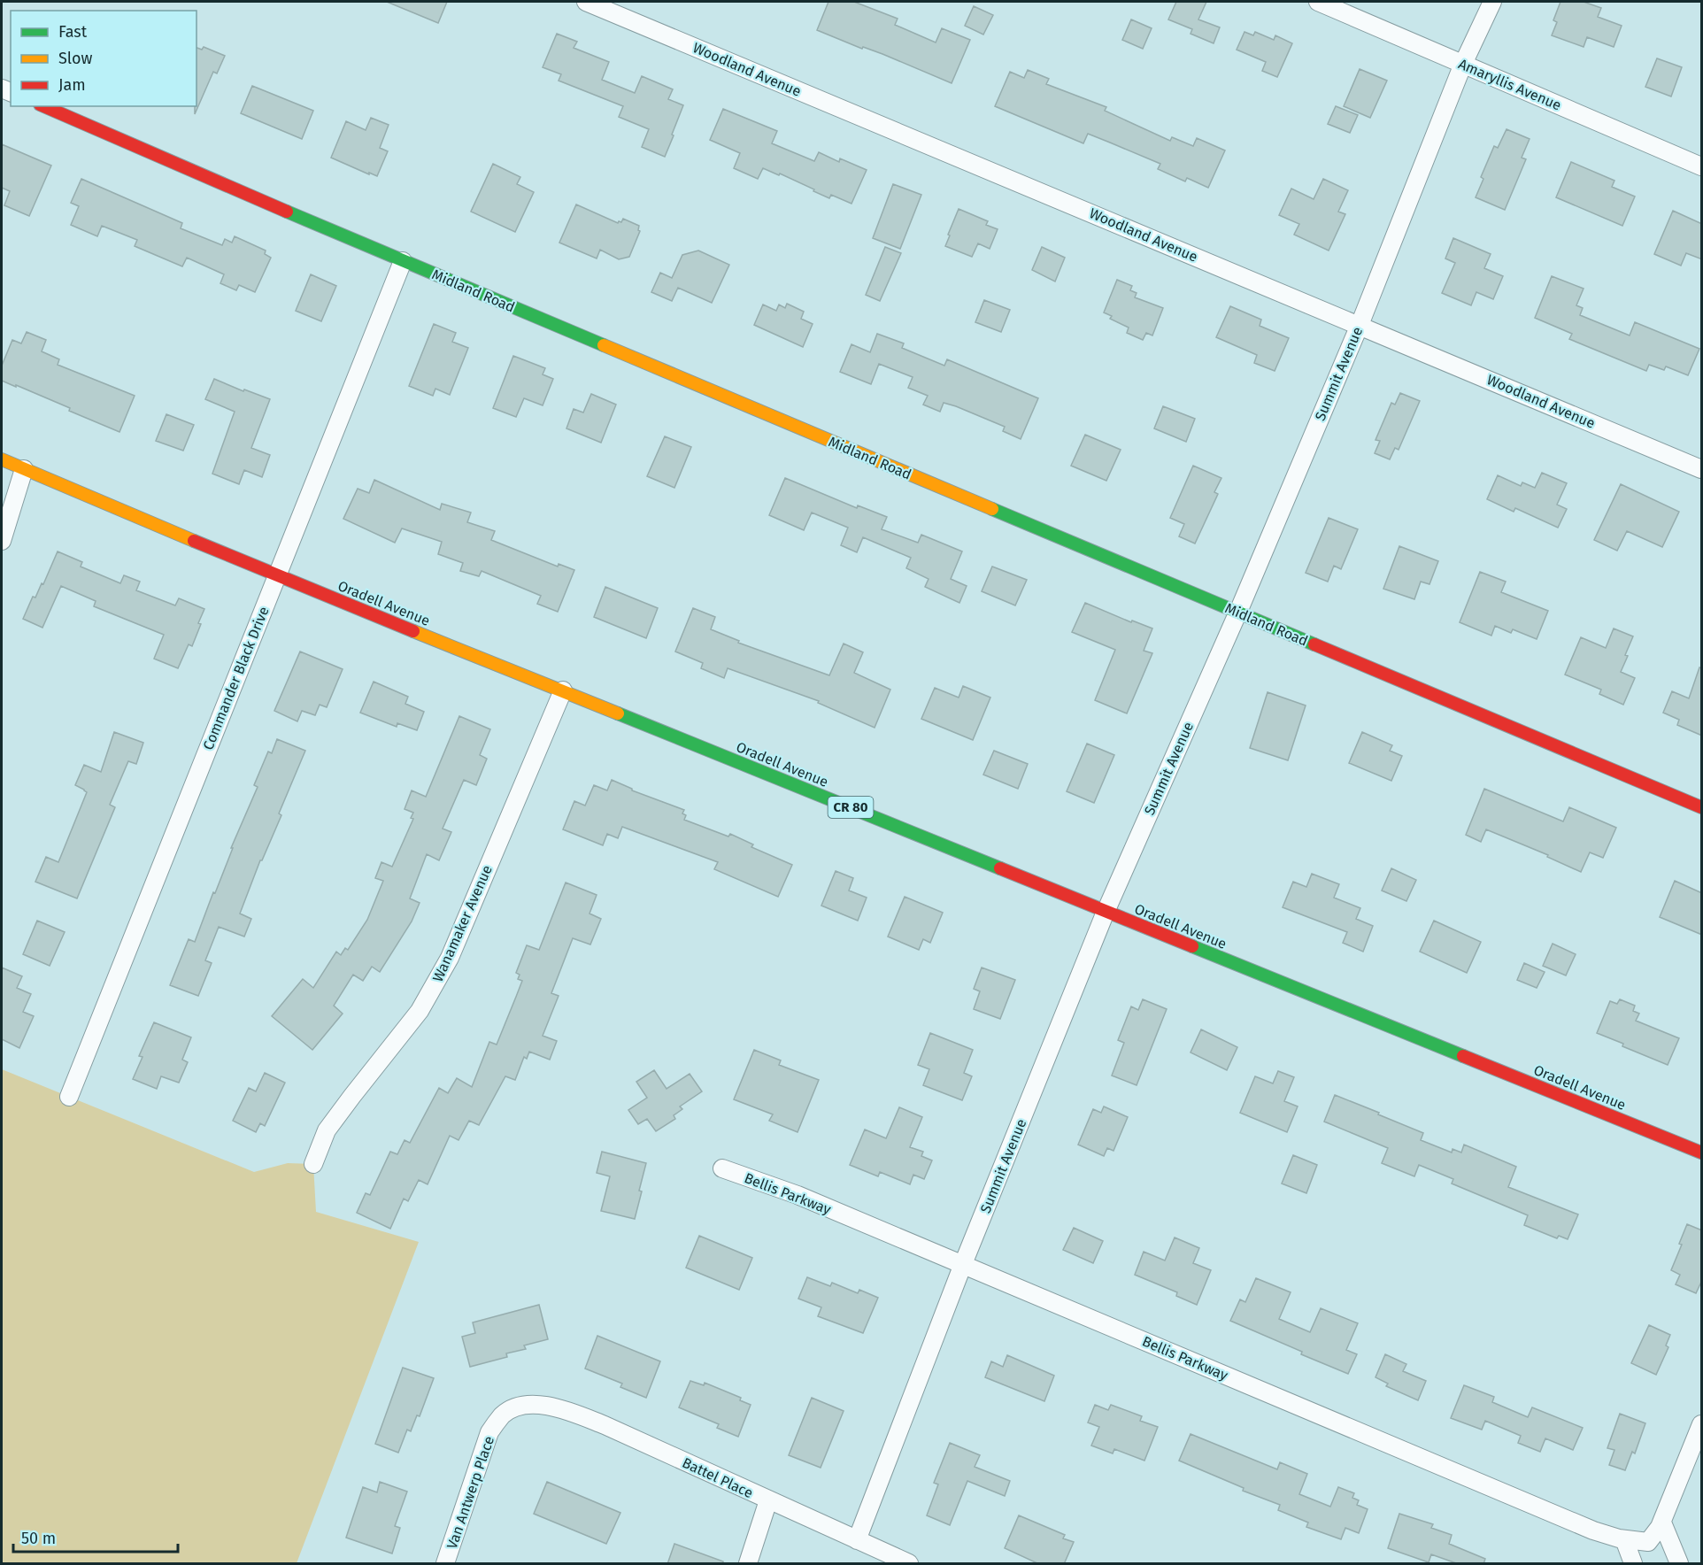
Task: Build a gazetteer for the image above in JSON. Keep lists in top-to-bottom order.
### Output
{
  "streets": {
    "main road": ["Midland Road", "Oradell Avenue", "CR 80"],
    "street": [
      "Woodland Avenue",
      "Amaryllis Avenue",
      "Summit Avenue",
      "Commander Black Drive",
      "Wanamaker Avenue",
      "Bellis Parkway",
      "Battel Place",
      "Van Antwerp Place"
    ]
  },
  "crossings": [
    ["Woodland Avenue", "Summit Avenue"],
    ["Amaryllis Avenue", "Summit Avenue"],
    ["Midland Road", "Summit Avenue"],
    ["Midland Road", "Commander Black Drive"],
    ["Summit Avenue", "Oradell Avenue"],
    ["Summit Avenue", "Bellis Parkway"],
    ["Summit Avenue", "Battel Place"],
    ["Oradell Avenue", "Commander Black Drive"],
    ["Oradell Avenue", "Wanamaker Avenue"],
    ["Battel Place", "Van Antwerp Place"]
  ],
  "legend": ["Fast", "Slow", "Jam"],
  "scale_bar": "50 m"
}
